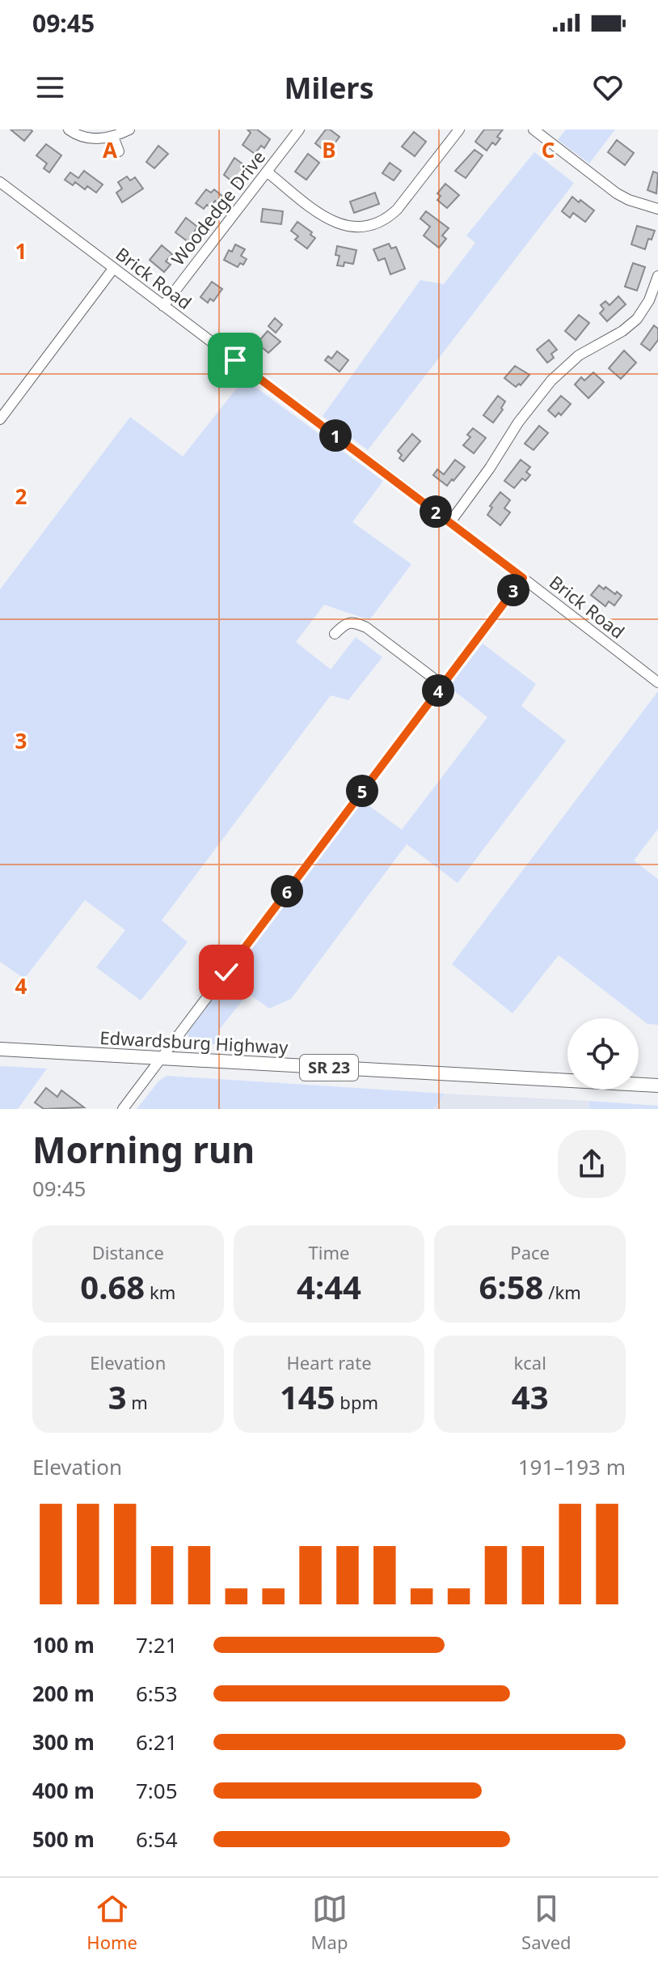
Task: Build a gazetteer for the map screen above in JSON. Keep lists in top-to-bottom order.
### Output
{
  "streets": {
    "main road": ["Edwardsburg Highway", "SR 23"],
    "street": ["Woodedge Drive", "Brick Road"]
  },
  "crossings": [
    ["Woodedge Drive", "Brick Road"]
  ],
  "page": {
    "status": "09:45",
    "header": "Milers",
    "pins": [
      "1",
      "2",
      "3",
      "4",
      "5",
      "6"
    ],
    "heading": ["Morning run", "09:45"],
    "stats": [
      ["Distance", "0.68 km"],
      ["Time", "4:44"],
      ["Pace", "6:58 /km"],
      ["Elevation", "3 m"],
      ["Heart rate", "145 bpm"],
      ["kcal", "43"]
    ],
    "chart": ["Elevation", "191–193 m"],
    "list": [
      {
        "name": "100 m",
        "note": "7:21"
      },
      {
        "name": "200 m",
        "note": "6:53"
      },
      {
        "name": "300 m",
        "note": "6:21"
      },
      {
        "name": "400 m",
        "note": "7:05"
      },
      {
        "name": "500 m",
        "note": "6:54"
      }
    ],
    "tabs": ["Home", "Map", "Saved"]
  },
  "grid": {
    "columns": ["A", "B", "C"],
    "rows": [
      "1",
      "2",
      "3",
      "4"
    ]
  }
}
